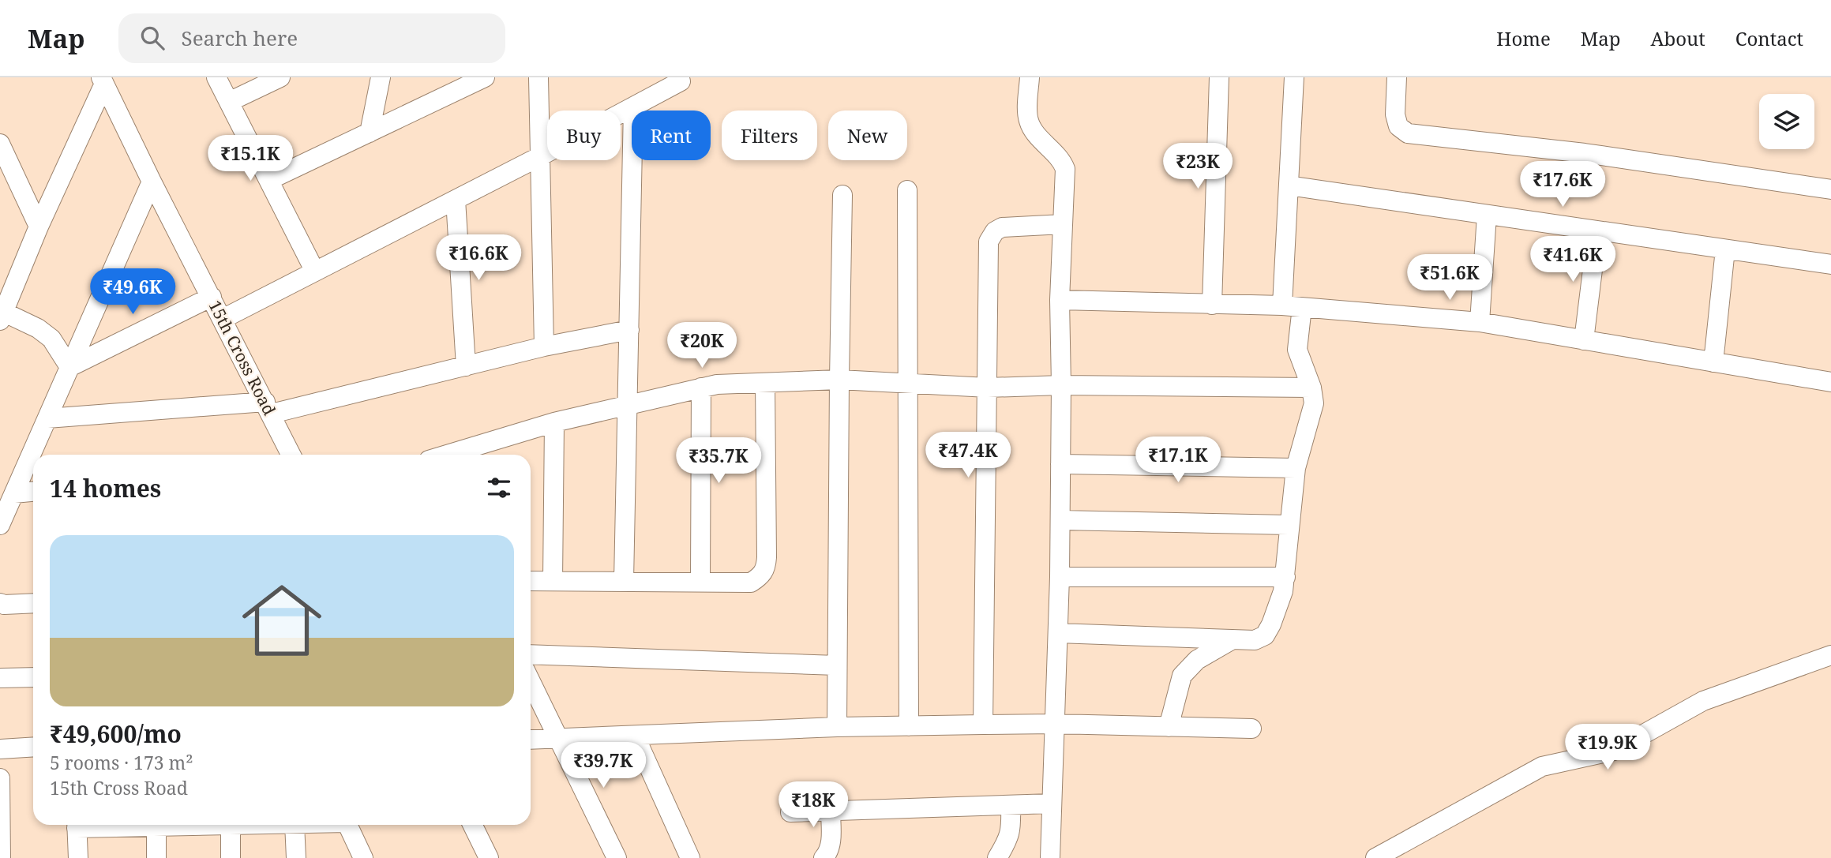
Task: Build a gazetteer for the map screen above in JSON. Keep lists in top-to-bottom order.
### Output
{
  "streets": {
    "street": ["15th Cross Road"]
  },
  "page": {
    "header": "Map",
    "search": "Search here",
    "nav": [
      "Home",
      "Map",
      "About",
      "Contact"
    ],
    "chip": [
      "Buy",
      "Rent",
      "Filters",
      "New"
    ],
    "price": [
      "₹15.1K",
      "₹23K",
      "₹17.6K",
      "₹16.6K",
      "₹41.6K",
      "₹51.6K",
      "₹49.6K",
      "₹20K",
      "₹47.4K",
      "₹17.1K",
      "₹35.7K",
      "₹19.9K",
      "₹39.7K",
      "₹18K"
    ],
    "heading": "14 homes",
    "list": [
      {
        "name": "₹49,600/mo",
        "note": "5 rooms · 173 m² · 15th Cross Road"
      }
    ]
  }
}
